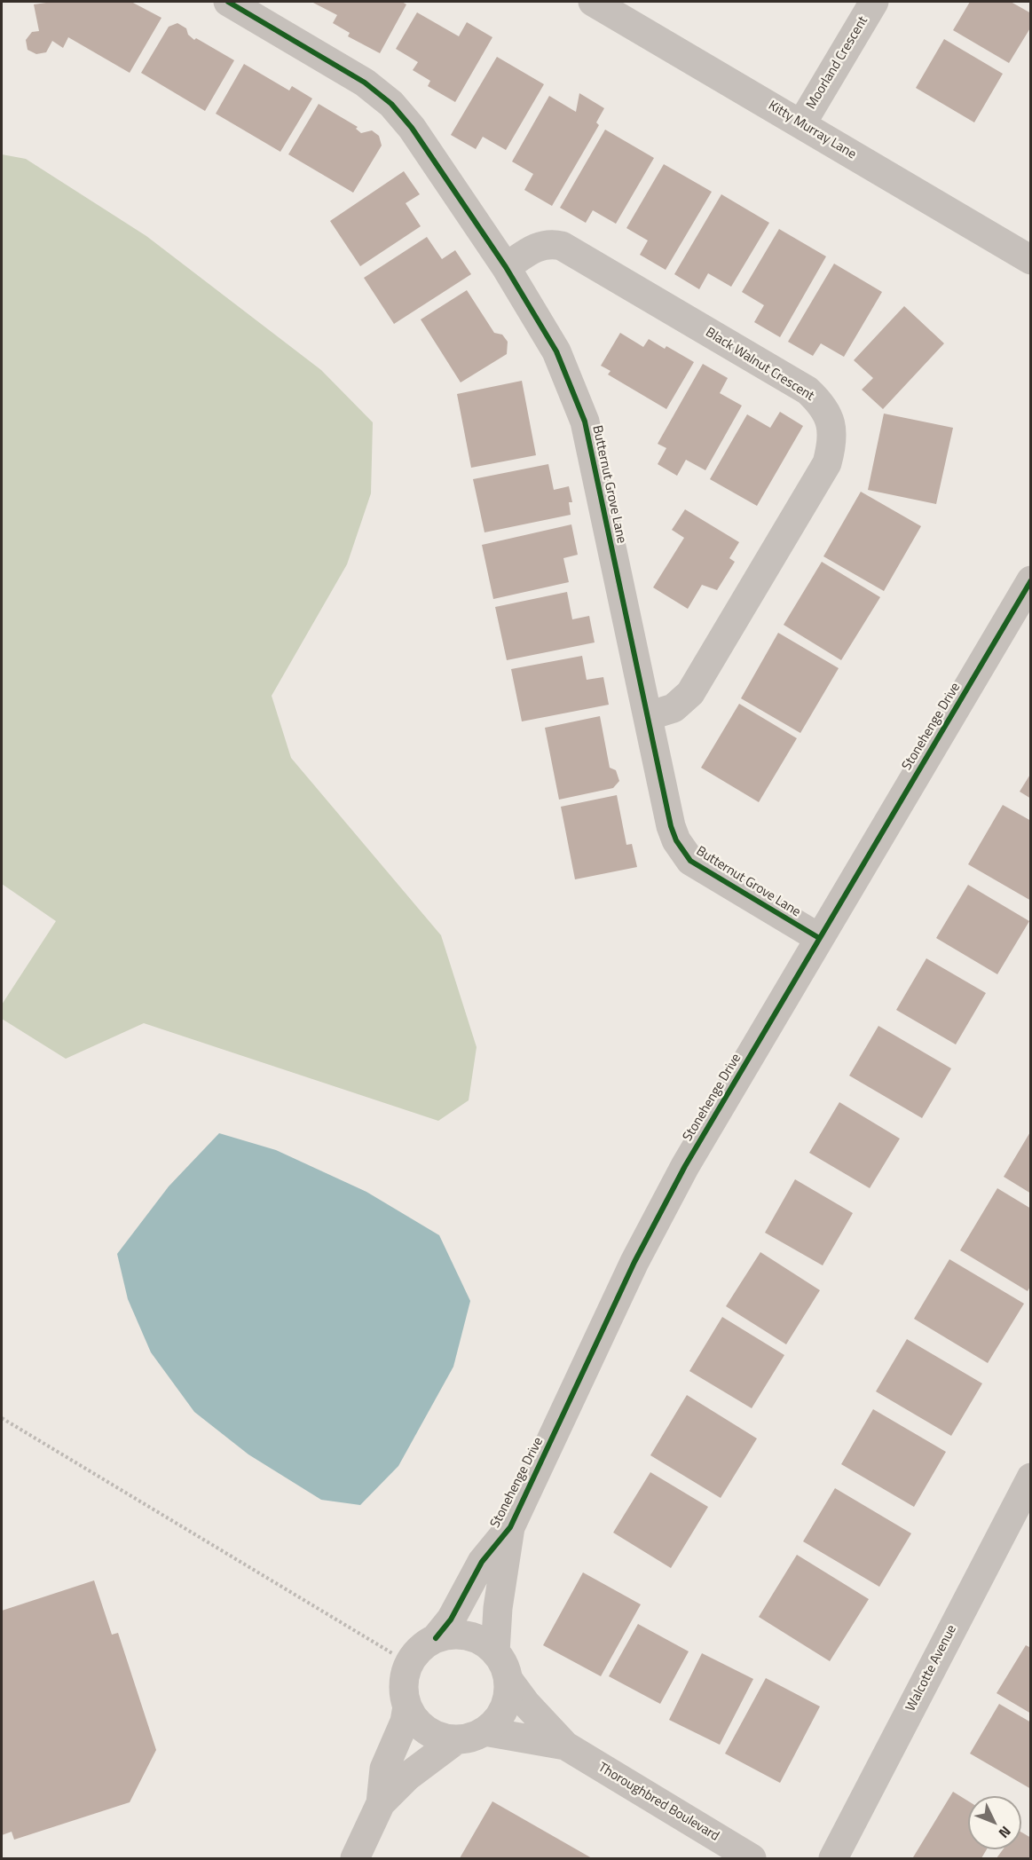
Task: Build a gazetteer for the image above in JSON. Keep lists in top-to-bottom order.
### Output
{
  "streets": {
    "street": [
      "Moorland Crescent",
      "Kitty Murray Lane",
      "Black Walnut Crescent",
      "Butternut Grove Lane",
      "Stonehenge Drive",
      "Walcotte Avenue",
      "Thoroughbred Boulevard"
    ]
  },
  "crossings": [
    ["Moorland Crescent", "Kitty Murray Lane"],
    ["Black Walnut Crescent", "Butternut Grove Lane"],
    ["Butternut Grove Lane", "Stonehenge Drive"],
    ["Stonehenge Drive", "Thoroughbred Boulevard"]
  ],
  "north": "bottom right"
}
